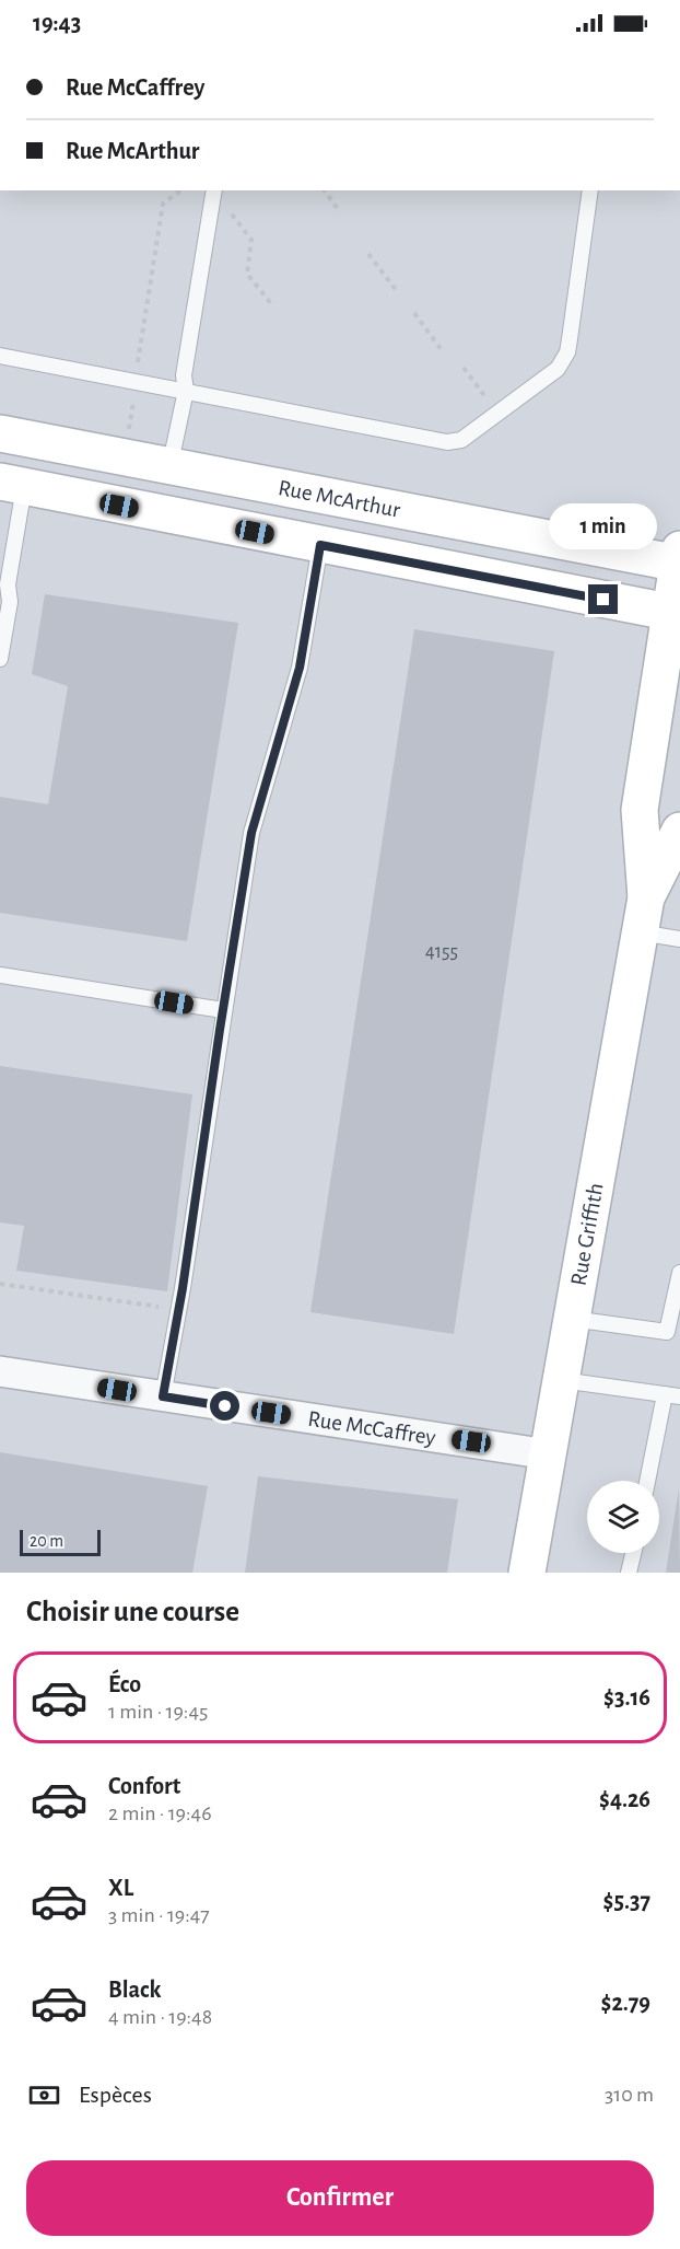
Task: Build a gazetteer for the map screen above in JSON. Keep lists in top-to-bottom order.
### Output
{
  "streets": {
    "street": ["Rue McArthur", "Rue Griffith", "Rue McCaffrey"]
  },
  "crossings": [
    ["Rue McArthur", "Rue Griffith"],
    ["Rue Griffith", "Rue McCaffrey"]
  ],
  "house_numbers": ["4155"],
  "scale_bar": "20 m",
  "page": {
    "status": "19:43",
    "banner": ["Rue McCaffrey", "Rue McArthur"],
    "bubble": "1 min",
    "scale": "20 m",
    "heading": "Choisir une course",
    "list": [
      {
        "name": "Éco",
        "note": "1 min · 19:45",
        "value": "$3.16"
      },
      {
        "name": "Confort",
        "note": "2 min · 19:46",
        "value": "$4.26"
      },
      {
        "name": "XL",
        "note": "3 min · 19:47",
        "value": "$5.37"
      },
      {
        "name": "Black",
        "note": "4 min · 19:48",
        "value": "$2.79"
      }
    ],
    "pay": ["Espèces", "310 m"],
    "buttons": "Confirmer"
  }
}
